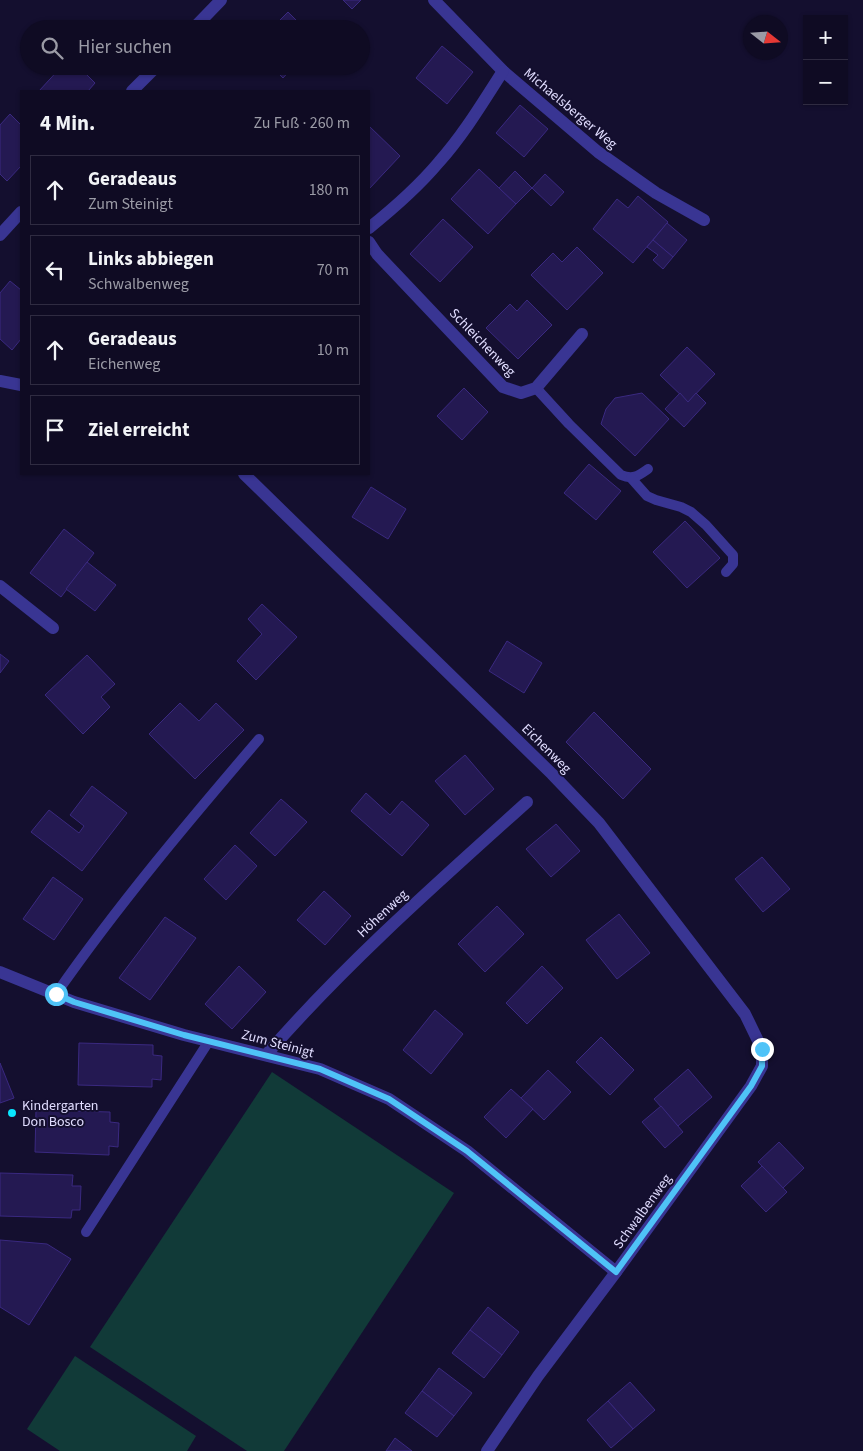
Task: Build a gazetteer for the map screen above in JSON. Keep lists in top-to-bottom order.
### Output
{
  "streets": {
    "street": [
      "Michaelsberger Weg",
      "Schleichenweg",
      "Eichenweg",
      "Höhenweg",
      "Zum Steinigt",
      "Schwalbenweg"
    ]
  },
  "crossings": [
    ["Eichenweg", "Schwalbenweg"],
    ["Höhenweg", "Zum Steinigt"],
    ["Zum Steinigt", "Schwalbenweg"]
  ],
  "places": ["Kindergarten Don Bosco"],
  "north": "right",
  "page": {
    "map_buttons": ["+", "−"],
    "search": "Hier suchen",
    "heading": ["4 Min.", "Zu Fuß · 260 m"],
    "list": [
      ["Geradeaus", "Zum Steinigt", "180 m"],
      ["Links abbiegen", "Schwalbenweg", "70 m"],
      ["Geradeaus", "Eichenweg", "10 m"],
      "Ziel erreicht"
    ]
  }
}
